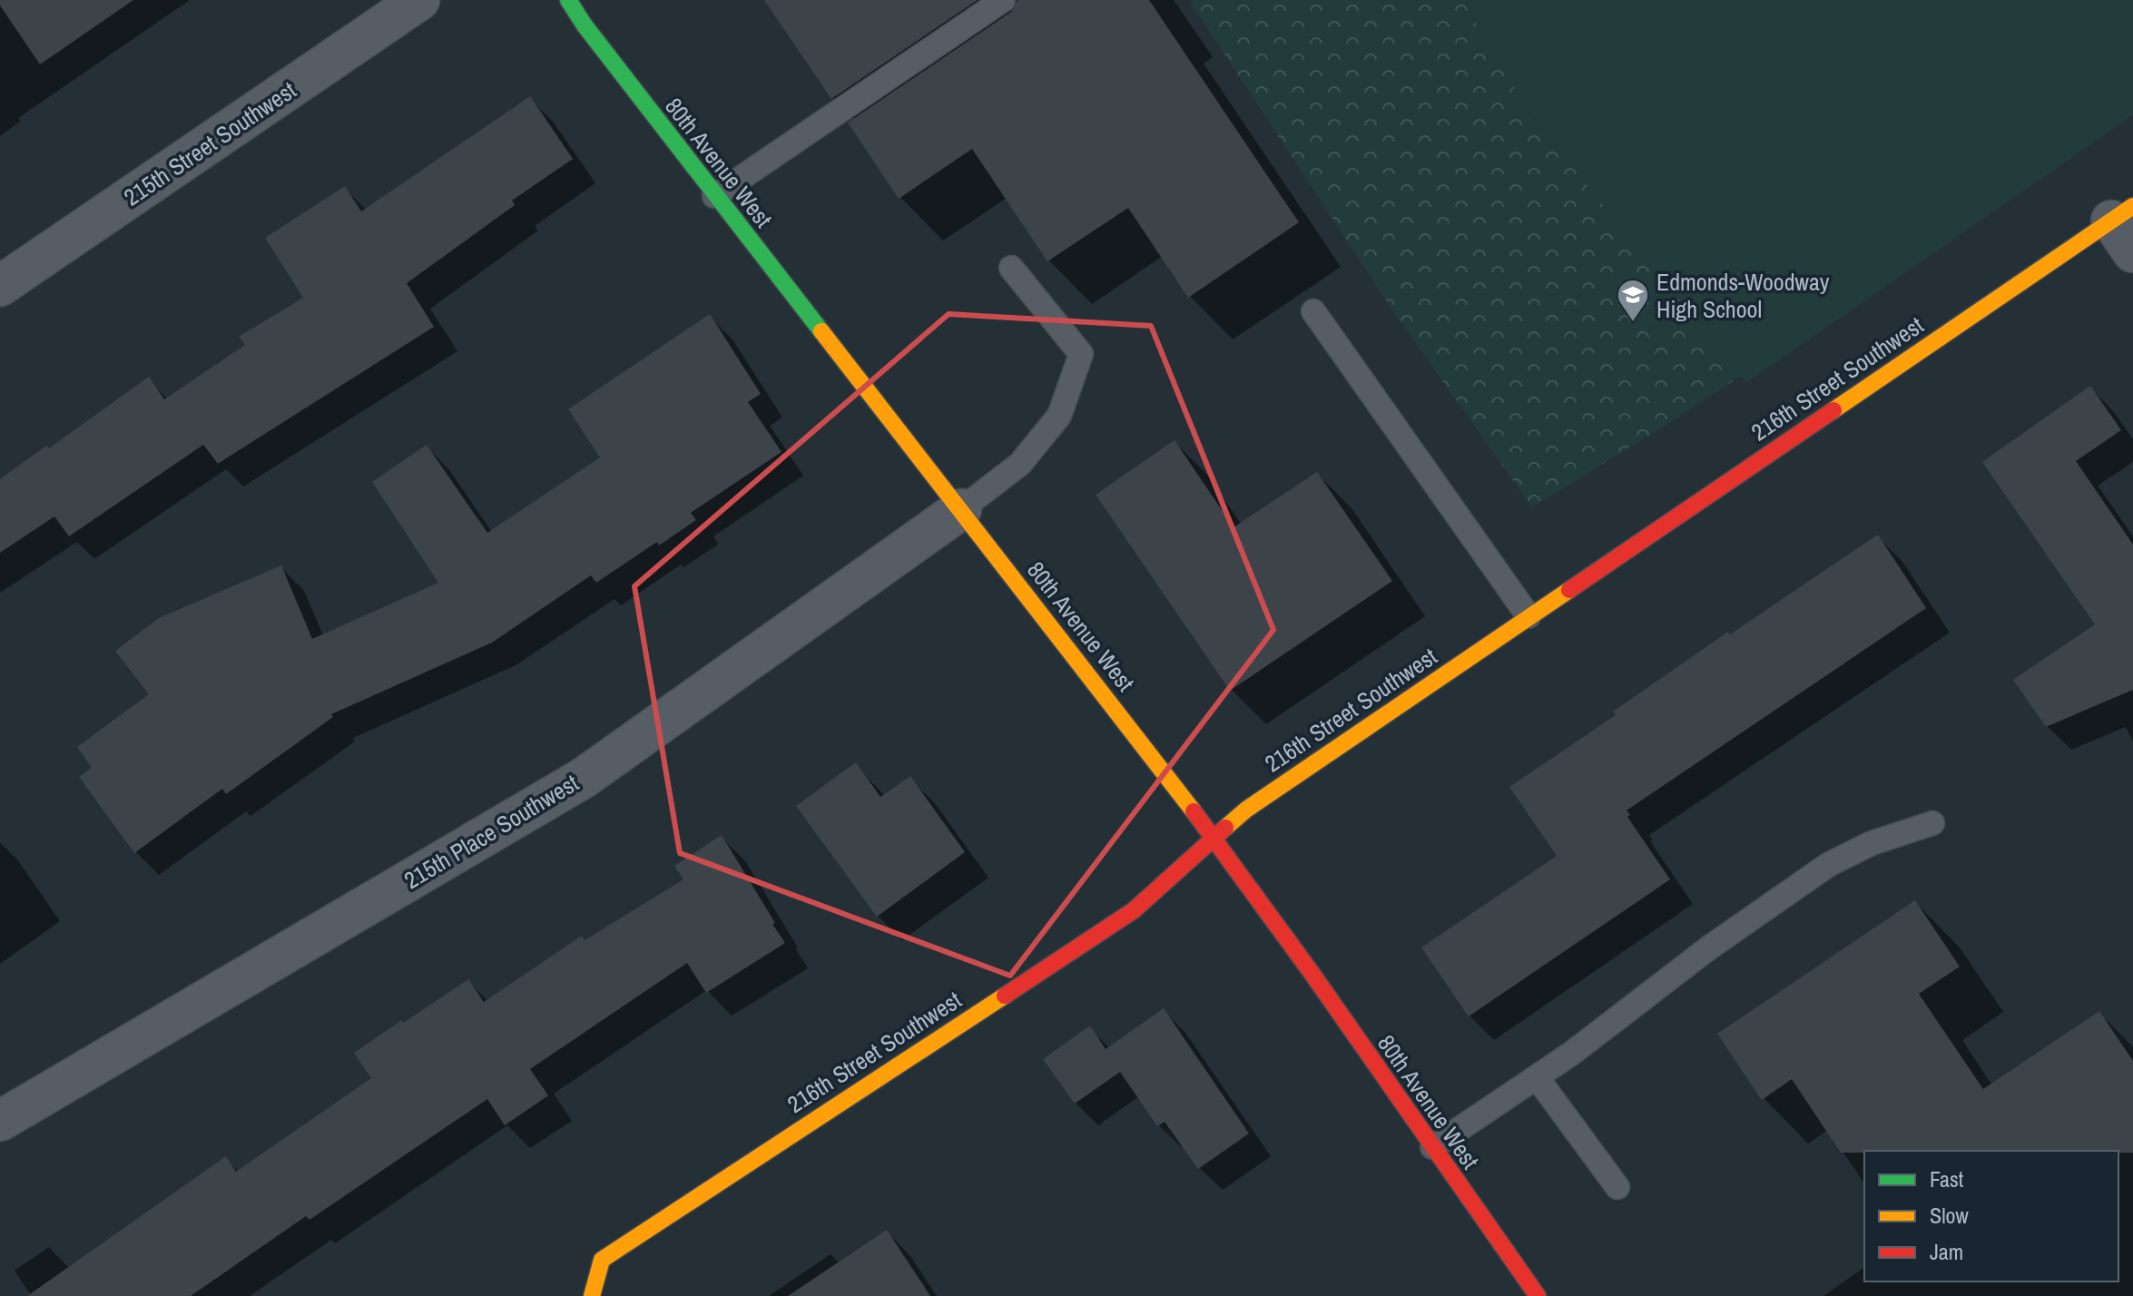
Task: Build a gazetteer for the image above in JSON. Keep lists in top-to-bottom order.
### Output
{
  "streets": {
    "street": [
      "215th Street Southwest",
      "80th Avenue West",
      "216th Street Southwest",
      "215th Place Southwest"
    ]
  },
  "crossings": [
    ["80th Avenue West", "216th Street Southwest"],
    ["80th Avenue West", "215th Place Southwest"]
  ],
  "places": {
    "school or university": ["Edmonds-Woodway High School"]
  },
  "legend": ["Fast", "Slow", "Jam"]
}
